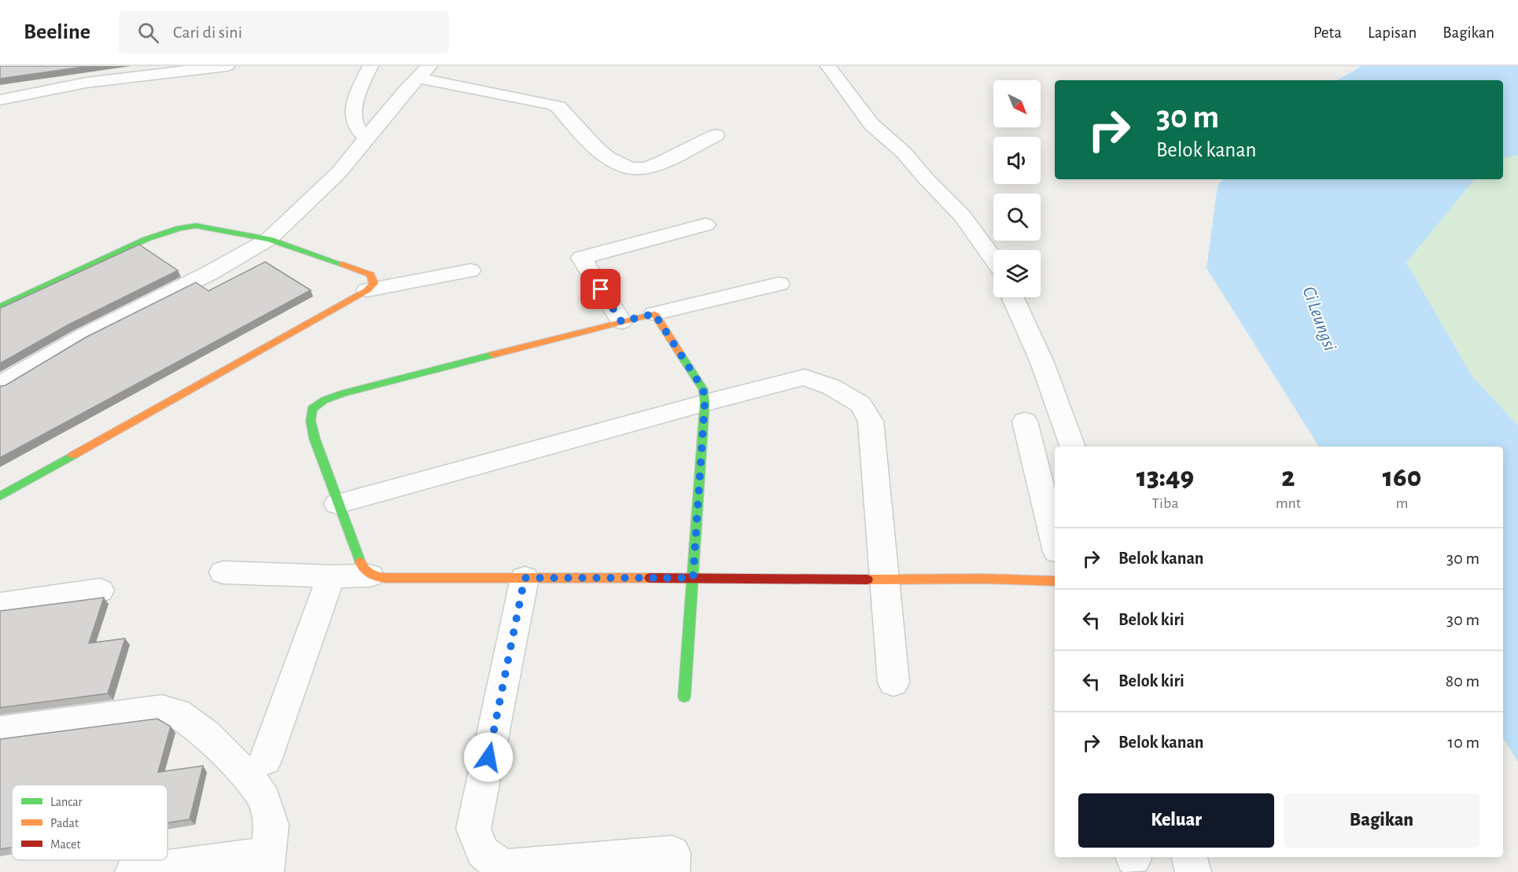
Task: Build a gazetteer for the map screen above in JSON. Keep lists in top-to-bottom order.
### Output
{
  "water": ["Ci Leungsi"],
  "legend": ["Lancar", "Padat", "Macet"],
  "north": "bottom right",
  "page": {
    "header": "Beeline",
    "search": "Cari di sini",
    "nav": ["Peta", "Lapisan", "Bagikan"],
    "turn": ["30 m", "Belok kanan"],
    "eta": [
      "13:49",
      "Tiba",
      "2",
      "mnt",
      "160",
      "m"
    ],
    "list": [
      {
        "name": "Belok kanan",
        "value": "30 m"
      },
      {
        "name": "Belok kiri",
        "value": "30 m"
      },
      {
        "name": "Belok kiri",
        "value": "80 m"
      },
      {
        "name": "Belok kanan",
        "value": "10 m"
      }
    ],
    "buttons": ["Keluar", "Bagikan"]
  }
}
